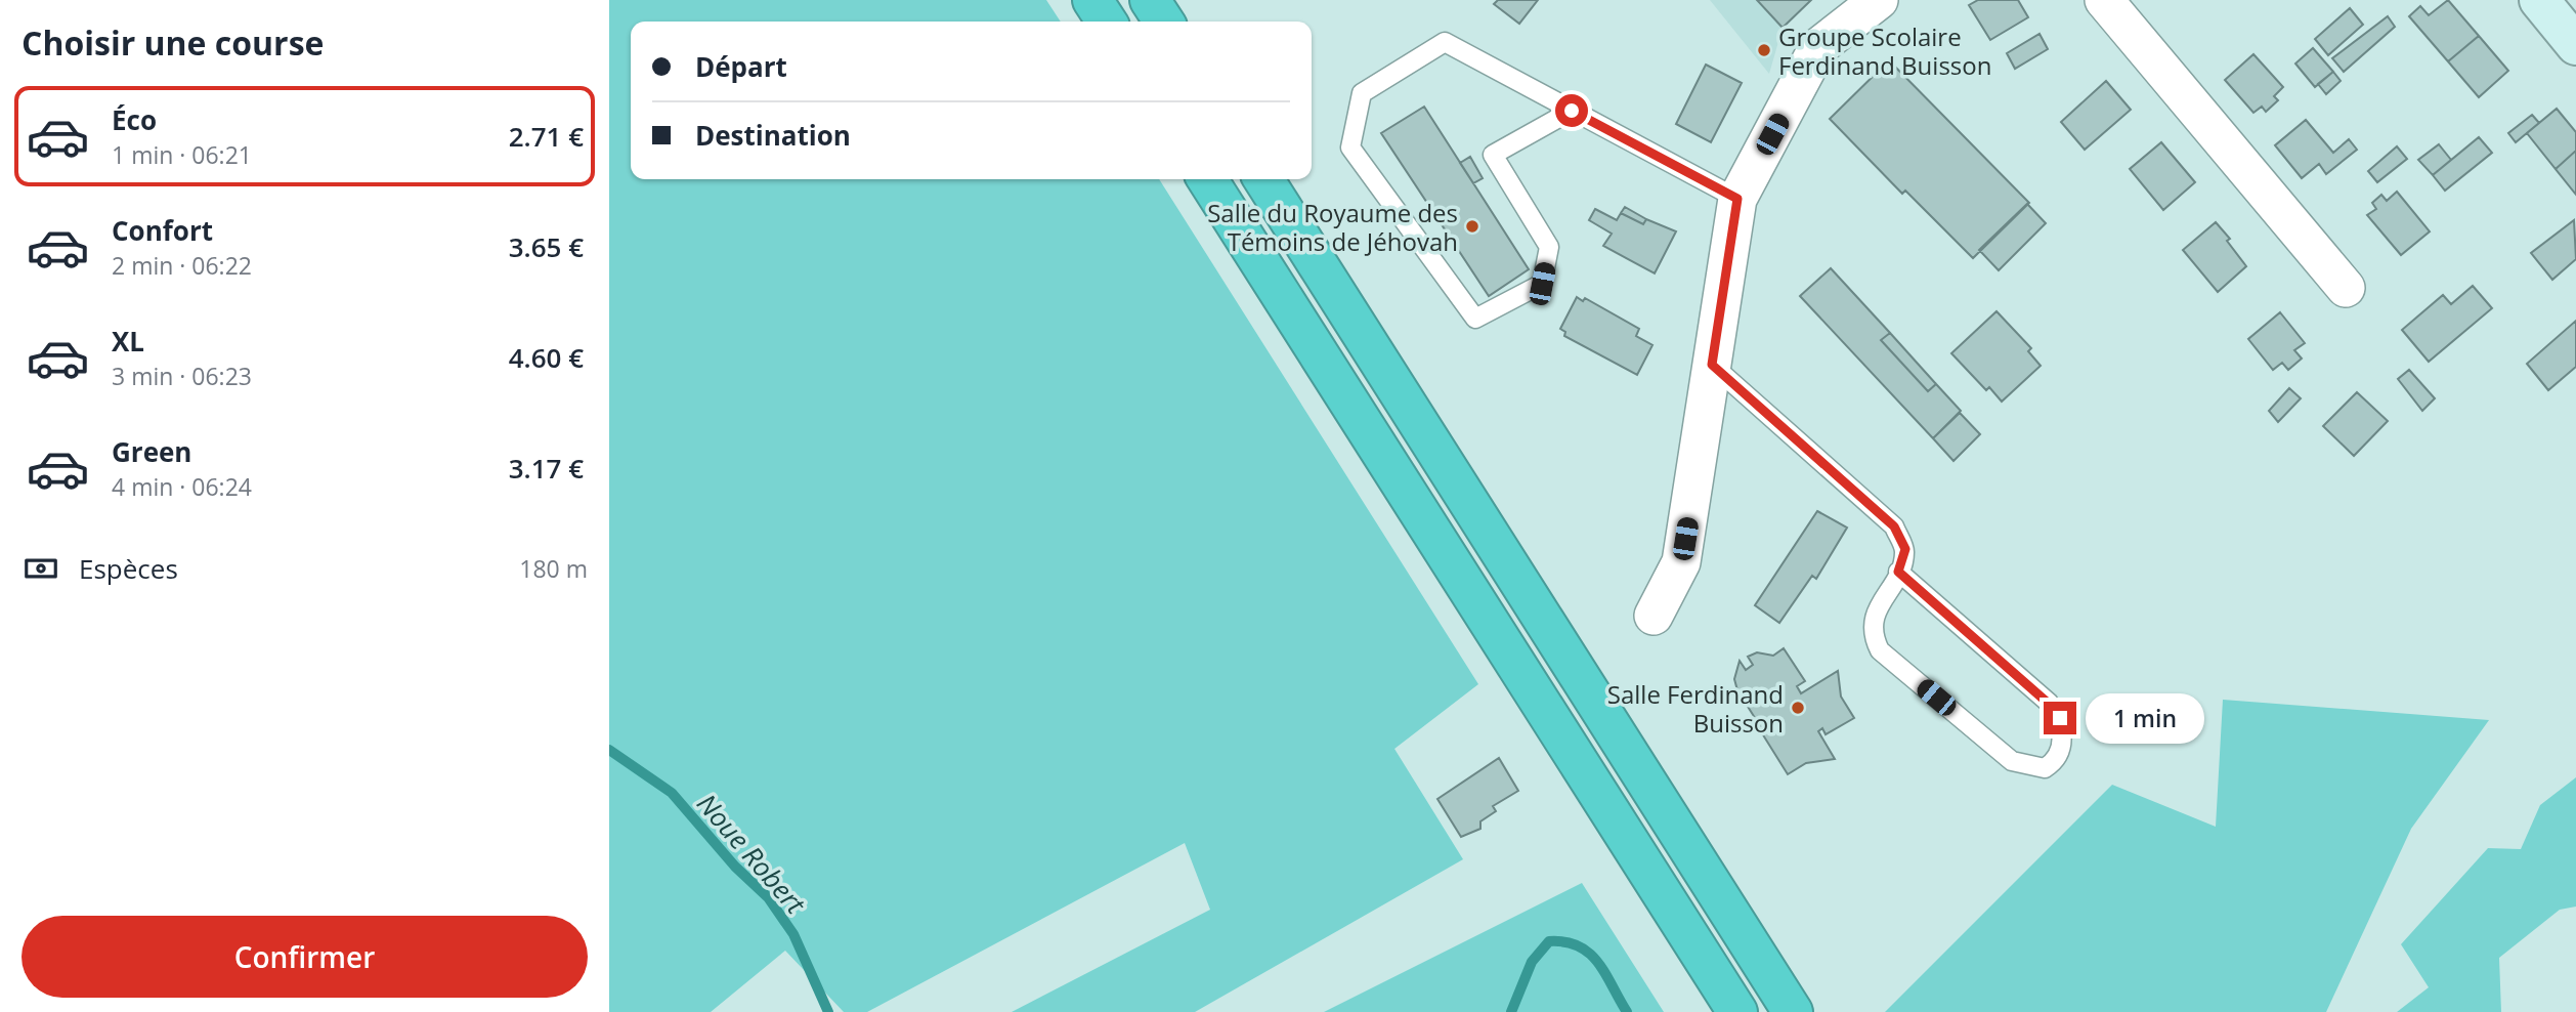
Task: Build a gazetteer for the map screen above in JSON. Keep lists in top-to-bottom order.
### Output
{
  "water": ["Noue Robert"],
  "places": ["Groupe Scolaire Ferdinand Buisson", "Salle du Royaume des Témoins de Jéhovah", "Salle Ferdinand Buisson"],
  "page": {
    "heading": "Choisir une course",
    "banner": ["Départ", "Destination"],
    "list": [
      {
        "name": "Éco",
        "note": "1 min · 06:21",
        "value": "2.71 €"
      },
      {
        "name": "Confort",
        "note": "2 min · 06:22",
        "value": "3.65 €"
      },
      {
        "name": "XL",
        "note": "3 min · 06:23",
        "value": "4.60 €"
      },
      {
        "name": "Green",
        "note": "4 min · 06:24",
        "value": "3.17 €"
      }
    ],
    "pay": ["Espèces", "180 m"],
    "bubble": "1 min",
    "buttons": "Confirmer"
  }
}
